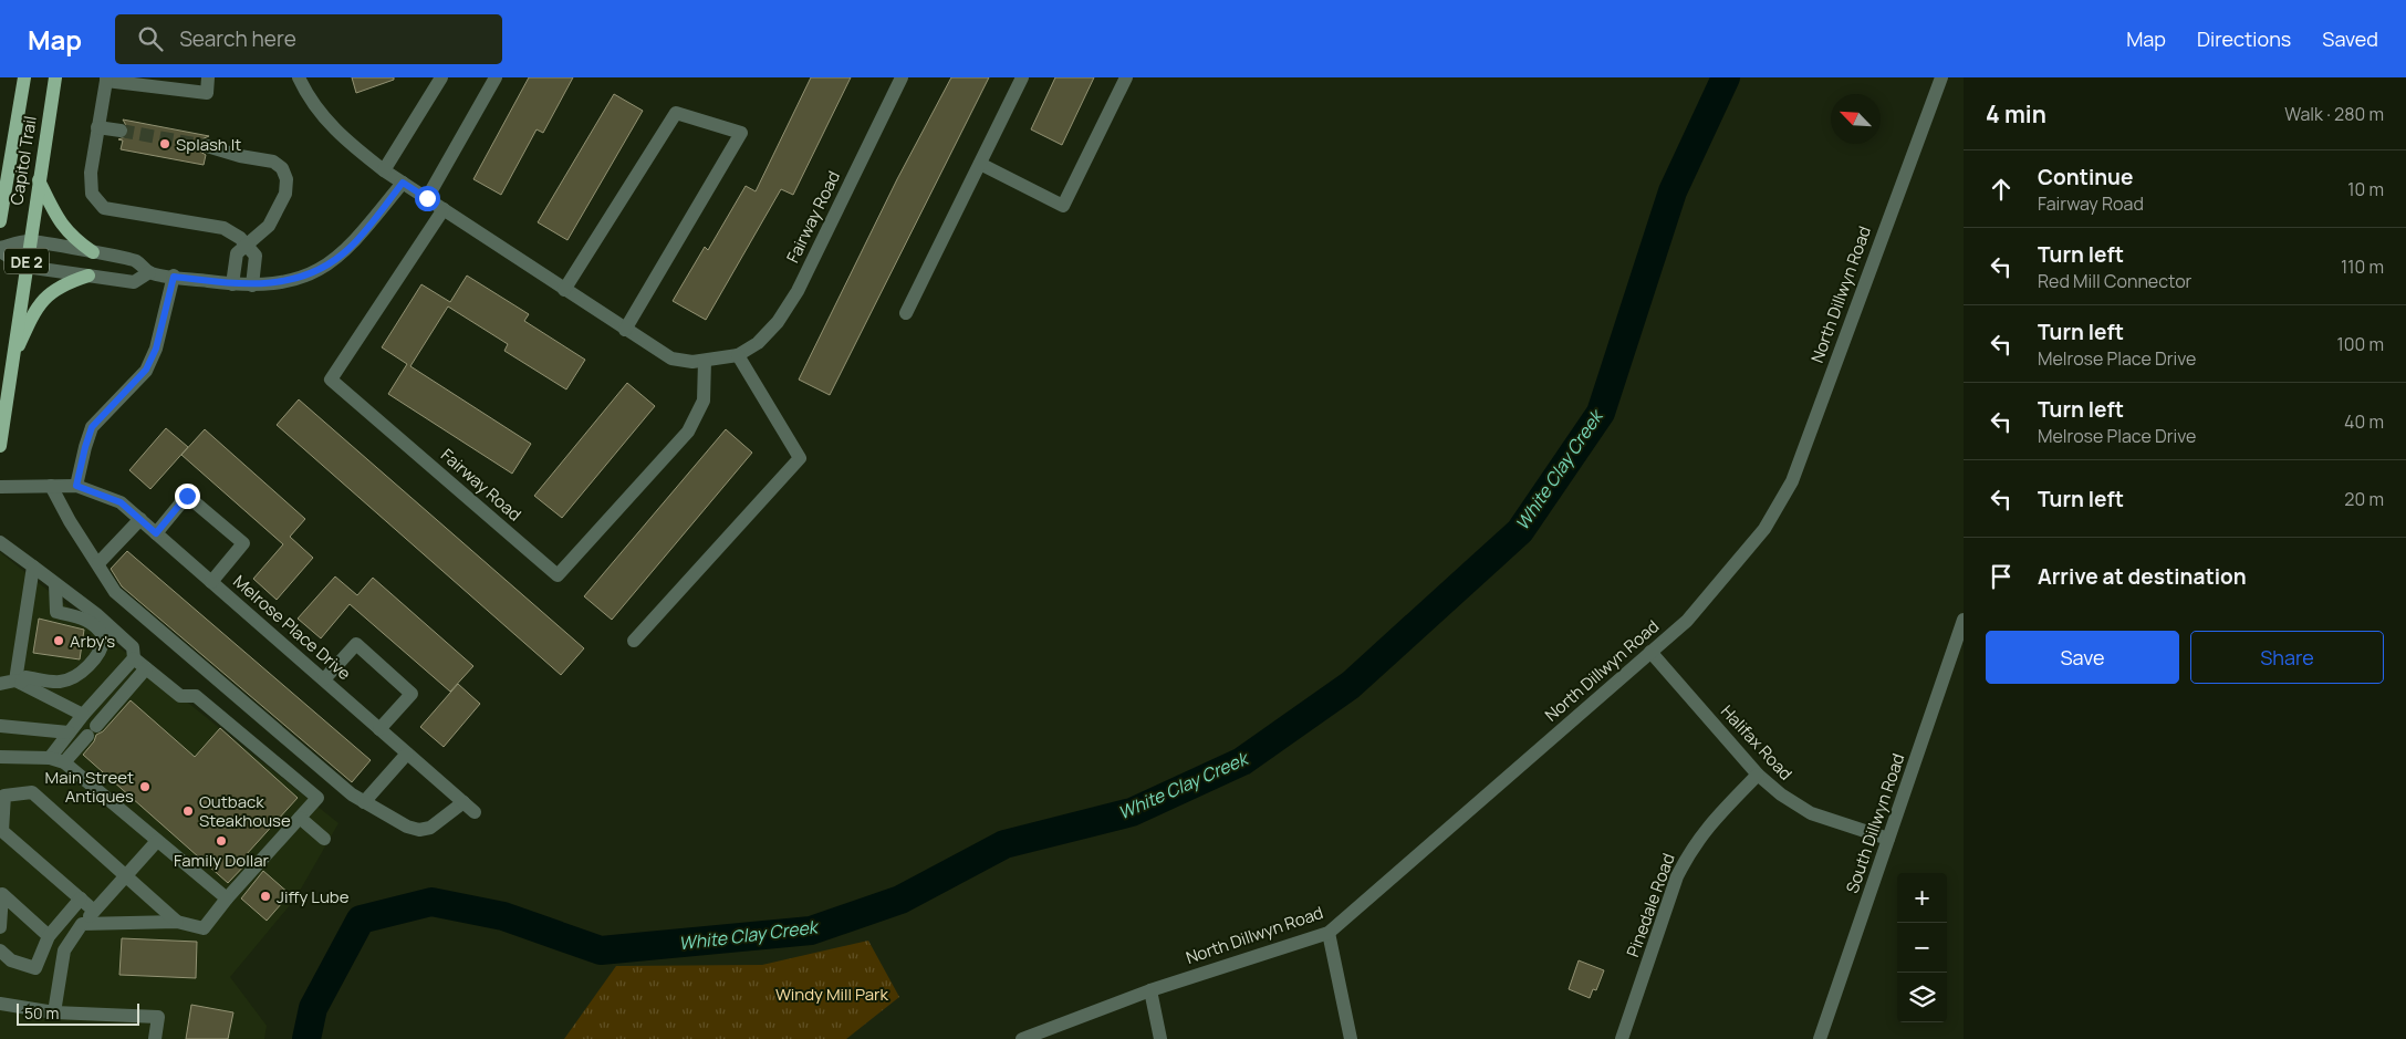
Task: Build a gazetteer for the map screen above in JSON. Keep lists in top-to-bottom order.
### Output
{
  "streets": {
    "main road": ["Capitol Trail", "DE 2"],
    "street": [
      "Fairway Road",
      "North Dillwyn Road",
      "Melrose Place Drive",
      "Halifax Road",
      "South Dillwyn Road",
      "Pinedale Road"
    ]
  },
  "crossings": [
    ["North Dillwyn Road", "Halifax Road"],
    ["Halifax Road", "South Dillwyn Road"],
    ["Halifax Road", "Pinedale Road"]
  ],
  "water": ["White Clay Creek"],
  "parks": ["Windy Mill Park"],
  "places": [
    "Splash It",
    "Arby's",
    "Main Street Antiques",
    "Outback Steakhouse",
    "Family Dollar",
    "Jiffy Lube"
  ],
  "scale_bar": "50 m",
  "north": "top left",
  "page": {
    "header": "Map",
    "search": "Search here",
    "nav": ["Map", "Directions", "Saved"],
    "heading": ["4 min", "Walk · 280 m"],
    "list": [
      ["Continue", "Fairway Road", "10 m"],
      ["Turn left", "Red Mill Connector", "110 m"],
      ["Turn left", "Melrose Place Drive", "100 m"],
      ["Turn left", "Melrose Place Drive", "40 m"],
      ["Turn left", "20 m"],
      "Arrive at destination"
    ],
    "buttons": ["Save", "Share"],
    "map_buttons": ["+", "−"],
    "scale": "50 m"
  }
}
